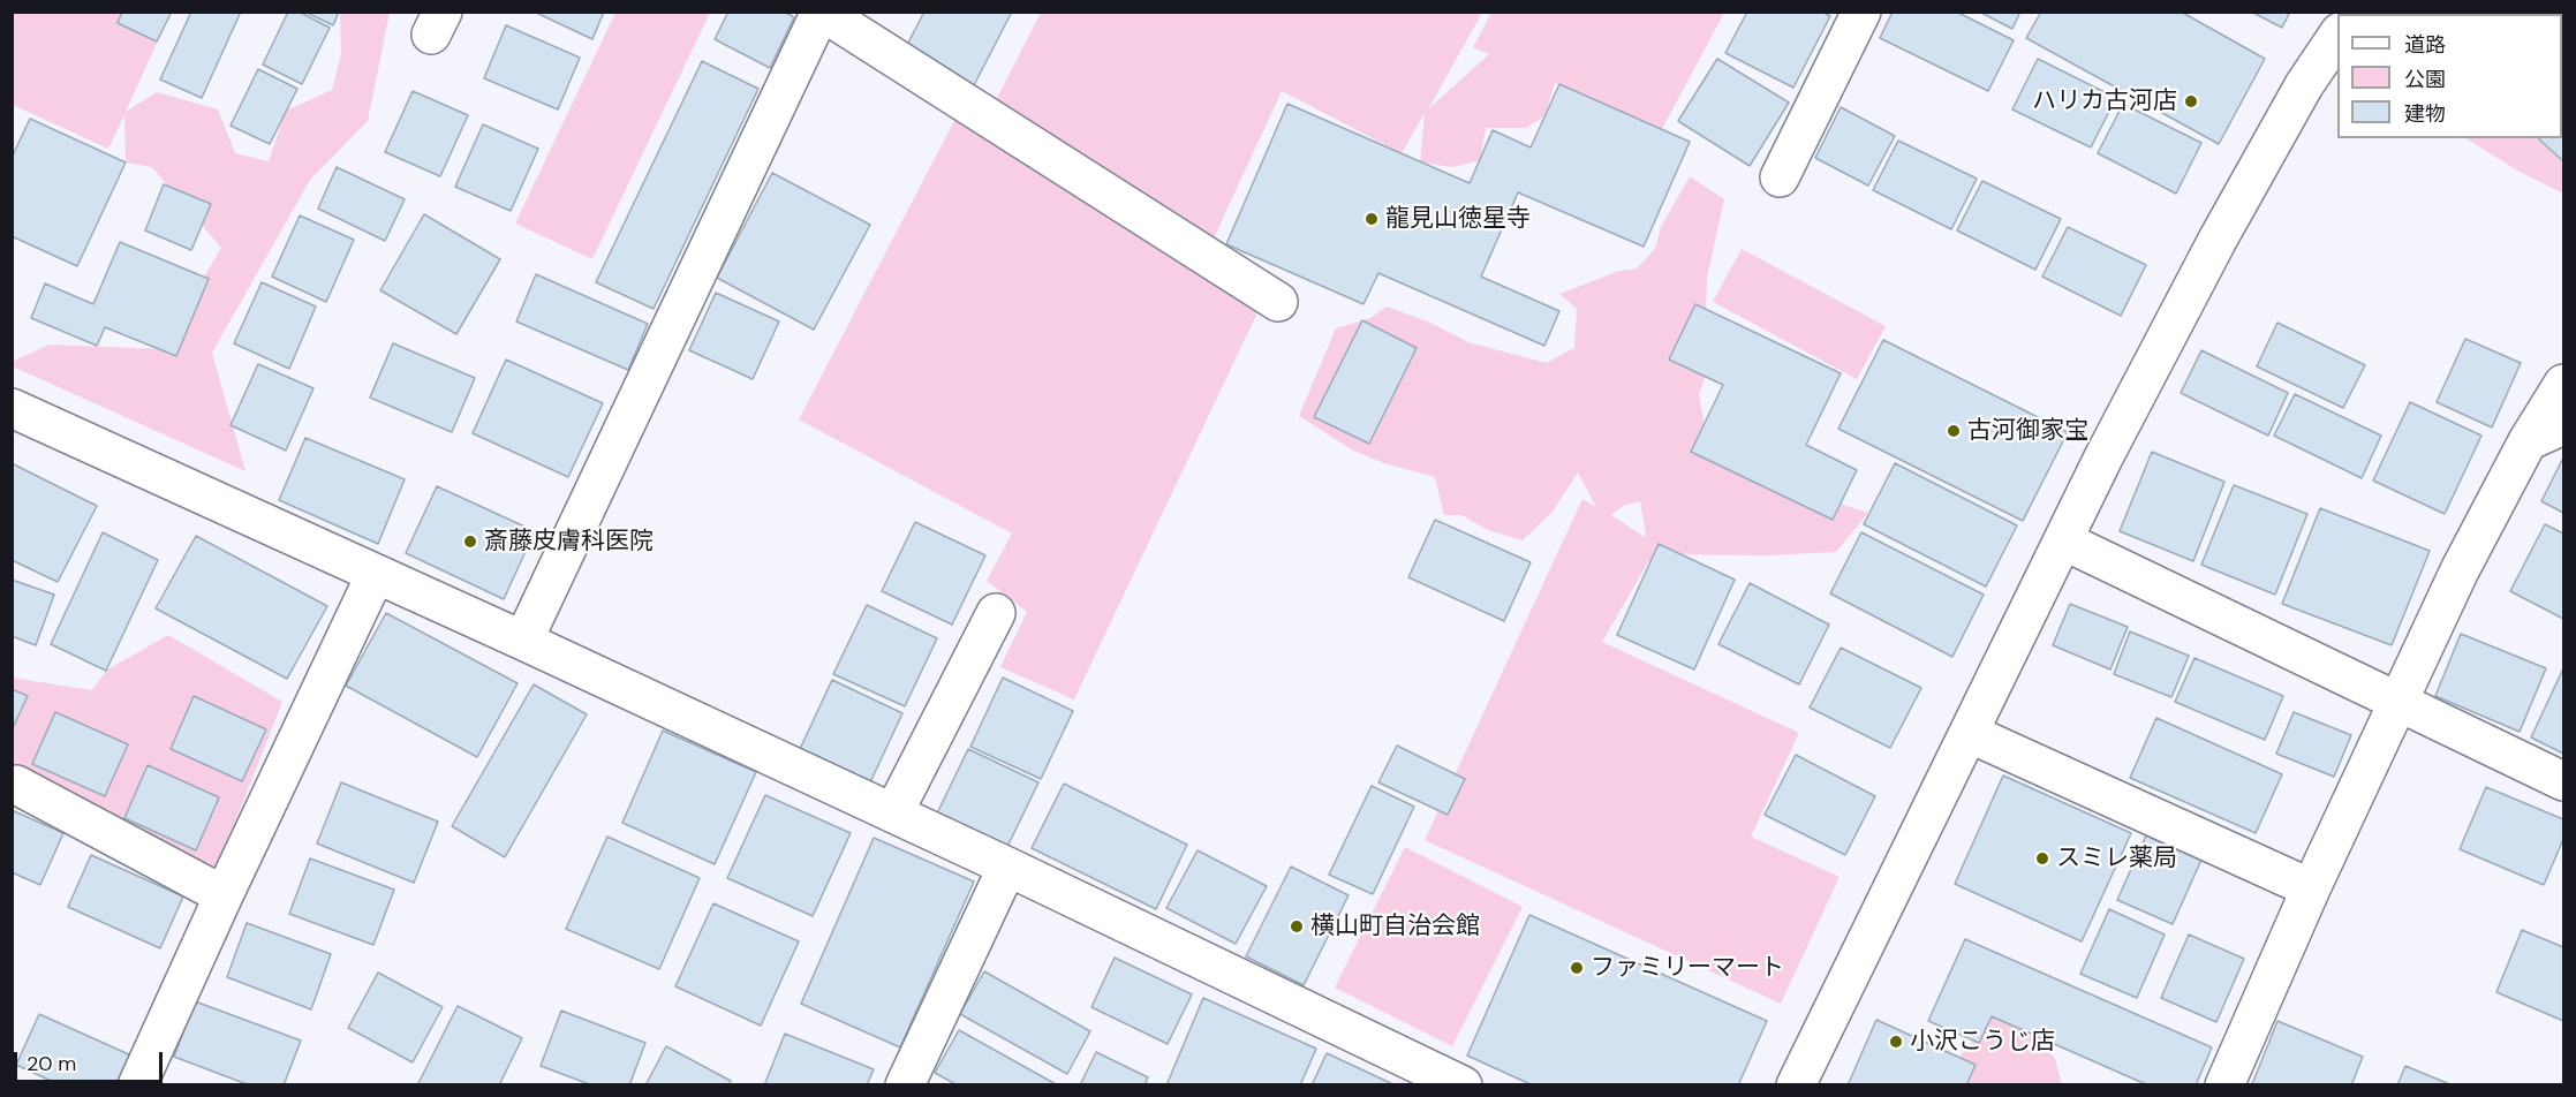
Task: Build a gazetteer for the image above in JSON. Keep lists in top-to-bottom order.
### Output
{
  "places": [
    "ハリカ古河店",
    "龍見山徳星寺",
    "古河御家宝",
    "斎藤皮膚科医院",
    "スミレ薬局",
    "横山町自治会館",
    "ファミリーマート",
    "小沢こうじ店"
  ],
  "legend": ["道路", "公園", "建物"],
  "scale_bar": "20 m"
}
